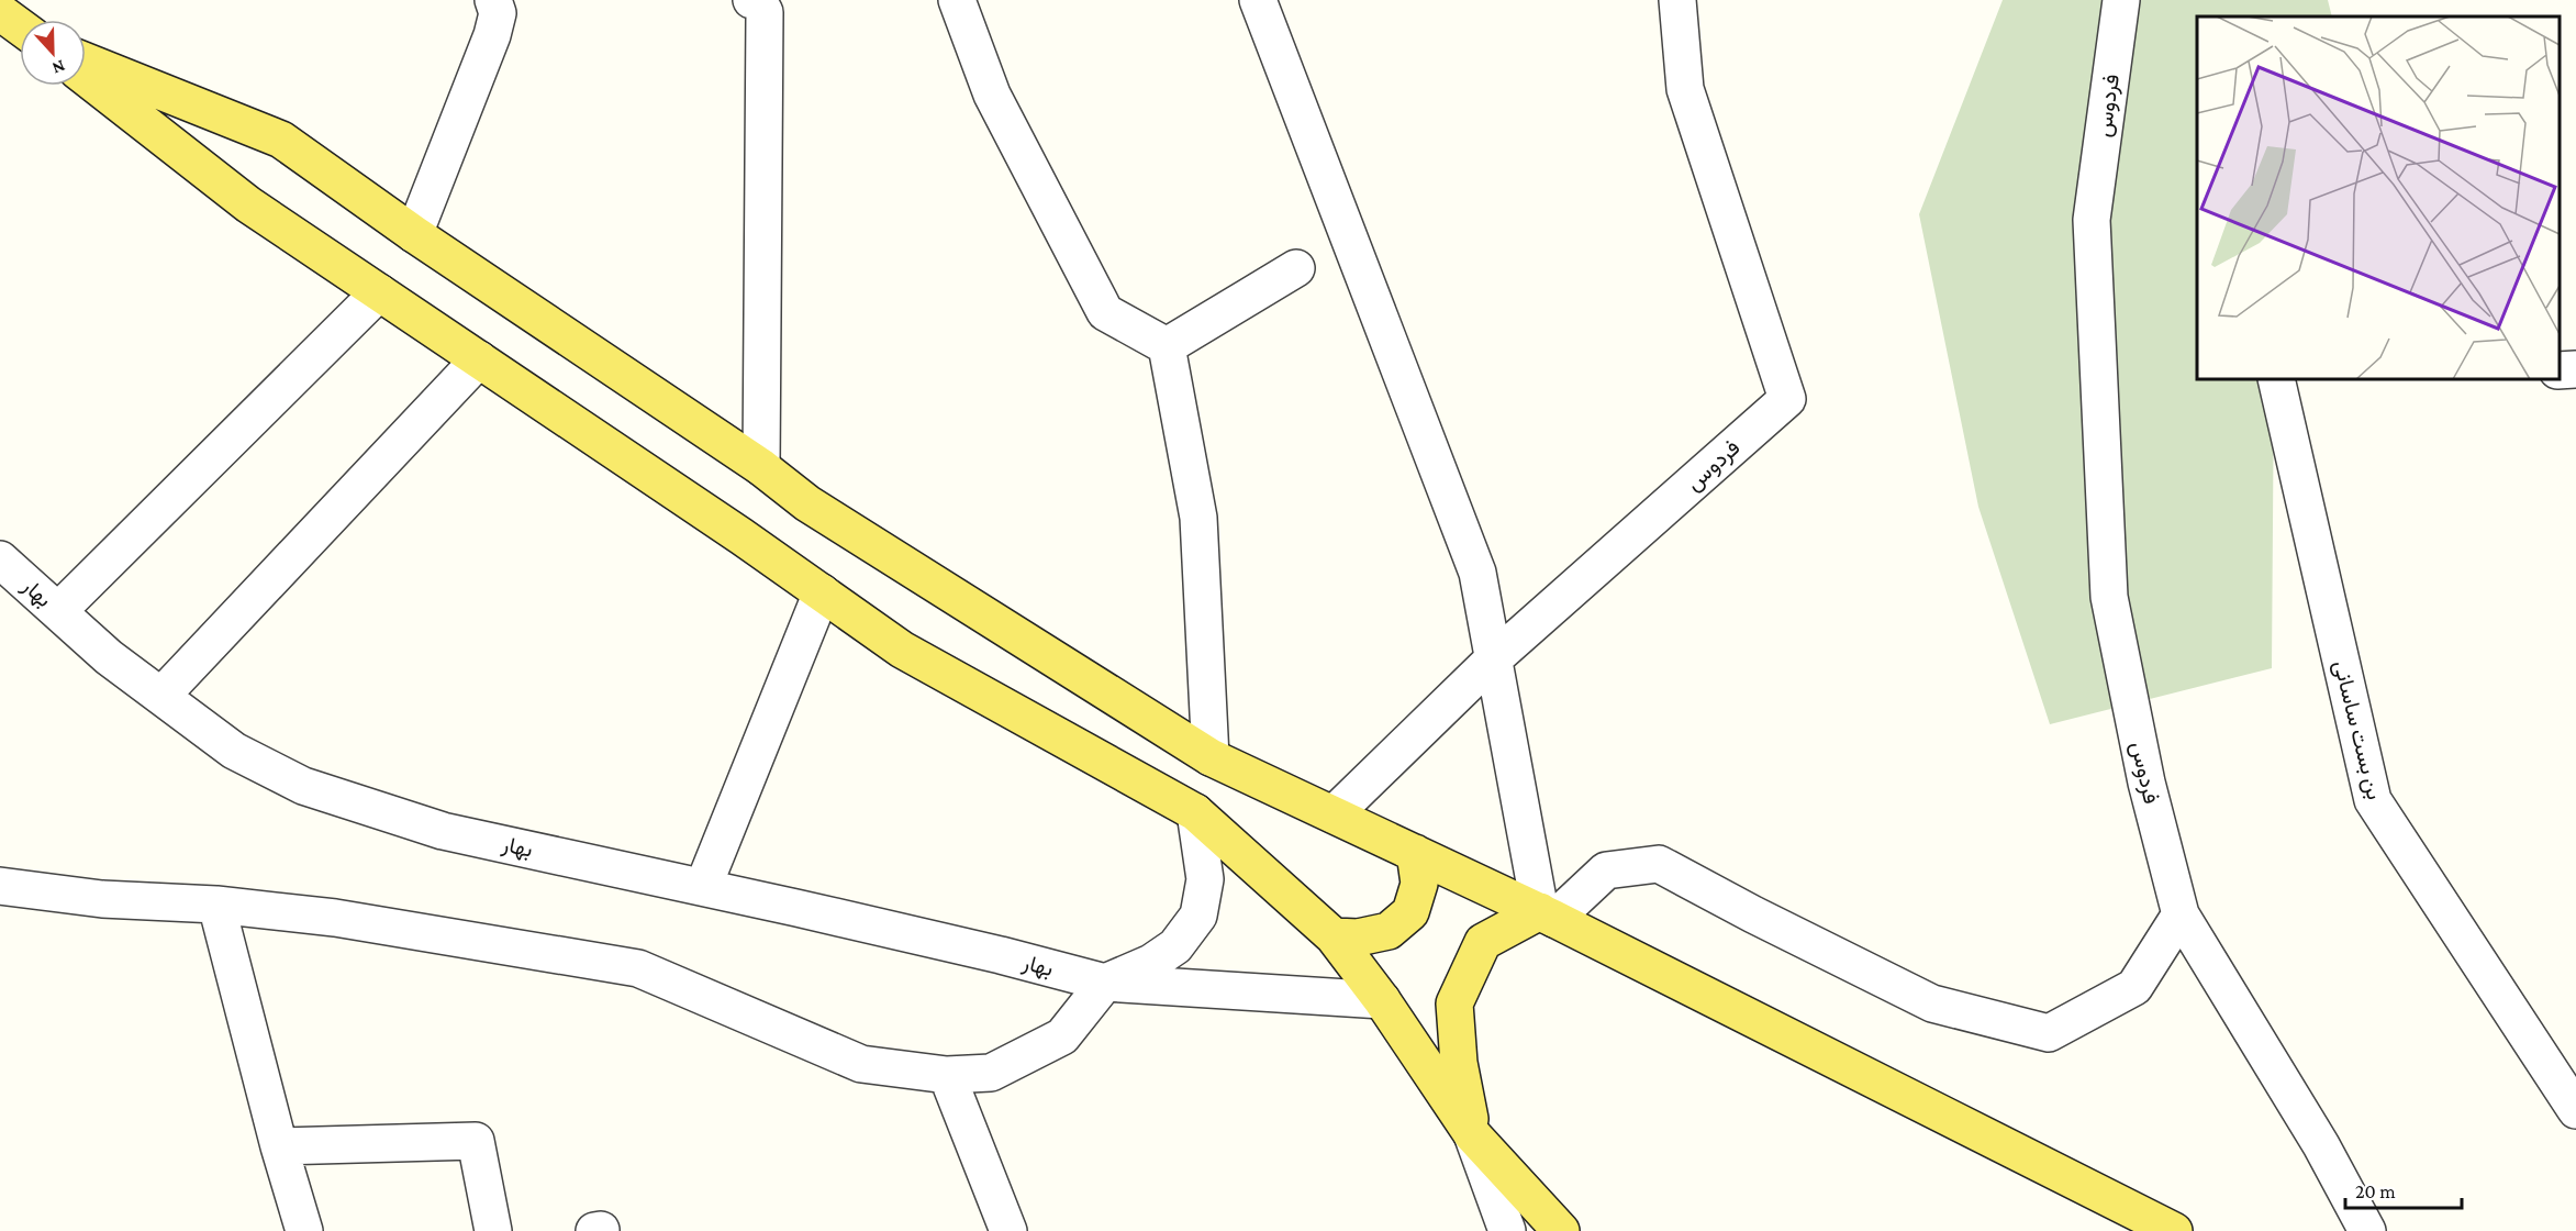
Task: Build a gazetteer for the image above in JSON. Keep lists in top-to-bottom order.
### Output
{
  "streets": {
    "street": ["فردوس", "بهار", "بن بست ساسانی"]
  },
  "scale_bar": "20 m",
  "north": "bottom"
}
